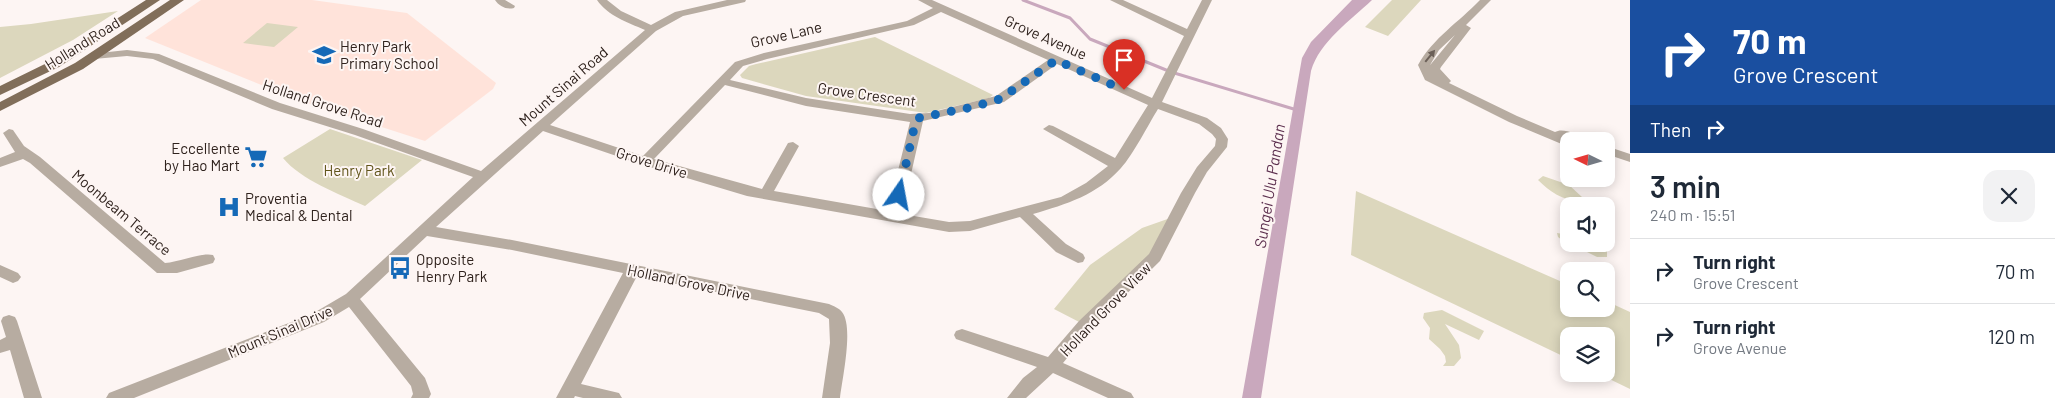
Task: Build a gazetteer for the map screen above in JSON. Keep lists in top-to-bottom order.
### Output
{
  "streets": {
    "main road": ["Holland Road"],
    "street": [
      "Grove Lane",
      "Grove Avenue",
      "Mount Sinai Road",
      "Grove Crescent",
      "Holland Grove Road",
      "Grove Drive",
      "Moonbeam Terrace",
      "Holland Grove Drive",
      "Holland Grove View",
      "Mount Sinai Drive"
    ]
  },
  "crossings": [
    ["Grove Lane", "Grove Avenue"],
    ["Grove Lane", "Grove Crescent"],
    ["Grove Lane", "Grove Drive"],
    ["Grove Avenue", "Grove Crescent"],
    ["Grove Avenue", "Grove Drive"],
    ["Grove Avenue", "Holland Grove View"],
    ["Holland Road", "Holland Grove Road"],
    ["Mount Sinai Road", "Holland Grove Road"],
    ["Mount Sinai Road", "Grove Drive"],
    ["Mount Sinai Road", "Holland Grove Drive"],
    ["Mount Sinai Road", "Mount Sinai Drive"],
    ["Grove Drive", "Holland Grove View"],
    ["Holland Grove Drive", "Mount Sinai Drive"]
  ],
  "water": ["Sungei Ulu Pandan"],
  "parks": ["Henry Park"],
  "places": {
    "school or university": ["Henry Park Primary School"],
    "supermarket": ["Eccellente by Hao Mart"],
    "hospital": ["Proventia Medical & Dental"],
    "bus stop": ["Opposite Henry Park"]
  },
  "north": "left",
  "page": {
    "turn": ["70 m", "Grove Crescent"],
    "then": "Then",
    "heading": ["3 min", "240 m · 15:51"],
    "list": [
      {
        "name": "Turn right",
        "note": "Grove Crescent",
        "value": "70 m"
      },
      {
        "name": "Turn right",
        "note": "Grove Avenue",
        "value": "120 m"
      }
    ]
  }
}
